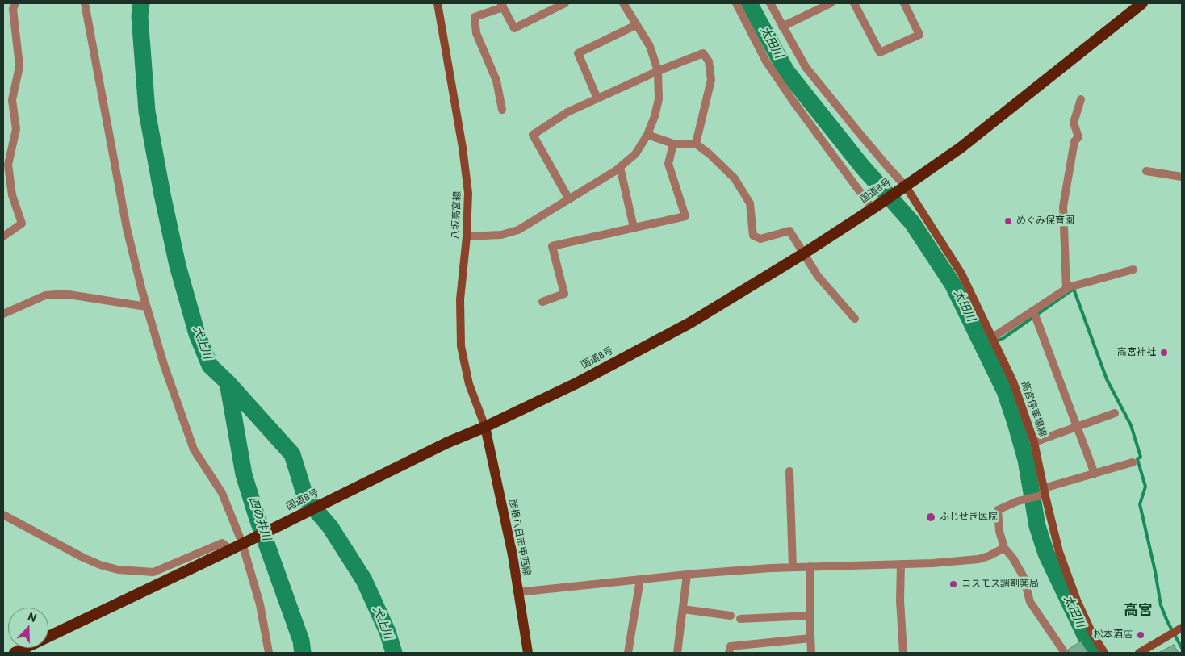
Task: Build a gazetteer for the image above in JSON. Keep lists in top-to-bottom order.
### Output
{
  "streets": {
    "highway": ["国道8号"],
    "main road": ["八坂高宮線", "高宮停車場線", "彦根八日市甲西線"]
  },
  "crossings": [
    ["国道8号", "八坂高宮線"],
    ["国道8号", "高宮停車場線"],
    ["国道8号", "彦根八日市甲西線"],
    ["八坂高宮線", "彦根八日市甲西線"]
  ],
  "districts": ["高宮"],
  "water": ["太田川", "犬上川", "四の井川"],
  "places": [
    "めぐみ保育園",
    "高宮神社",
    "ふじせき医院",
    "コスモス調剤薬局",
    "松本酒店"
  ],
  "north": "top"
}
